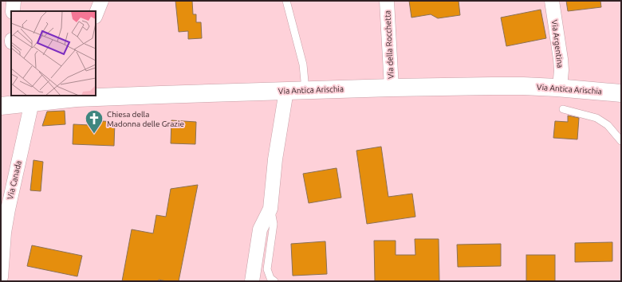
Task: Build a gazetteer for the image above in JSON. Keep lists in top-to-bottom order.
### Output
{
  "streets": {
    "main road": ["Via Antica Arischia"],
    "street": ["Via Argentina", "Via della Rocchetta", "Via Canada"]
  },
  "crossings": [
    ["Via Argentina", "Via Antica Arischia"],
    ["Via della Rocchetta", "Via Antica Arischia"],
    ["Via Antica Arischia", "Via Canada"]
  ],
  "places": {
    "church": ["Chiesa della Madonna delle Grazie"]
  }
}
